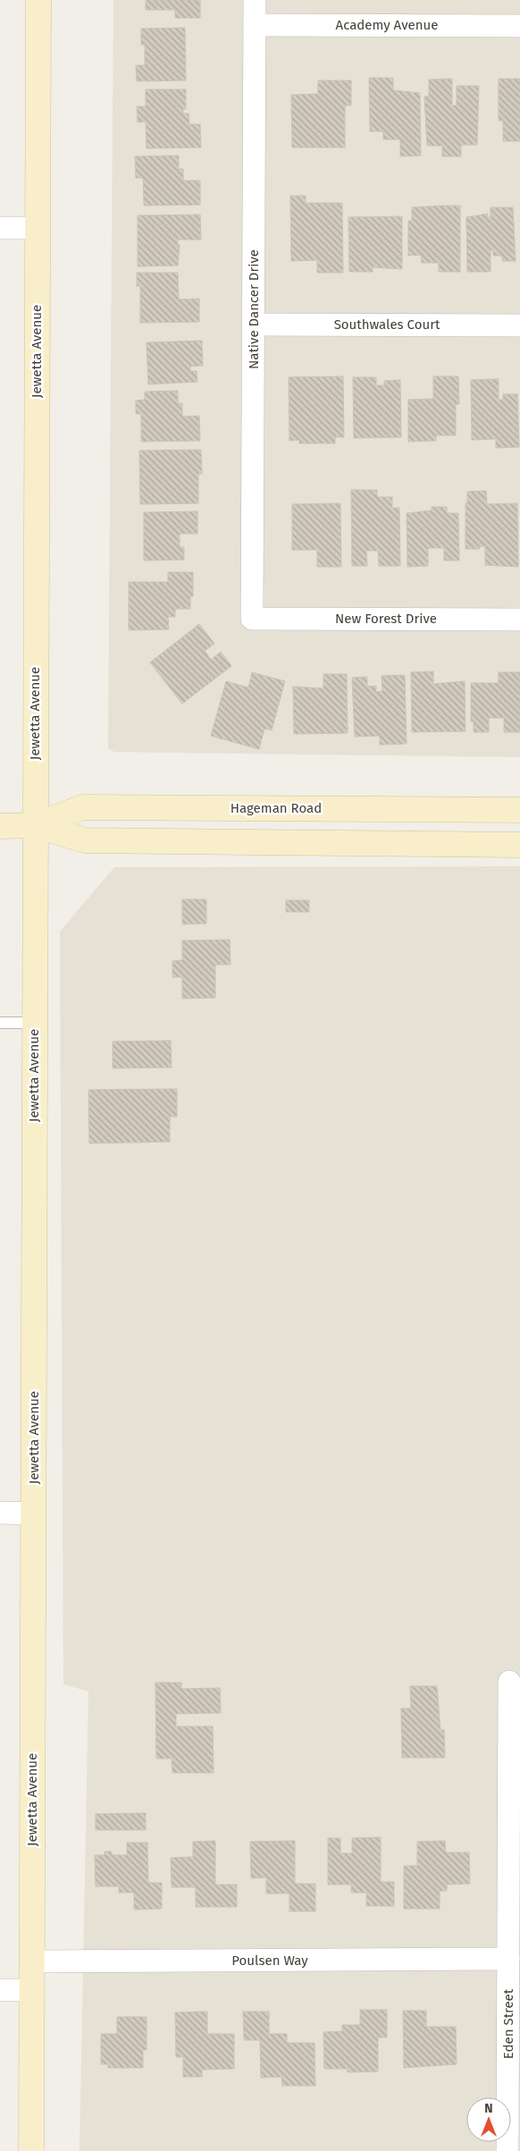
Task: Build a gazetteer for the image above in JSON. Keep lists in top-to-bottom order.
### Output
{
  "streets": {
    "street": [
      "Academy Avenue",
      "Native Dancer Drive",
      "Southwales Court",
      "Jewetta Avenue",
      "New Forest Drive",
      "Hageman Road",
      "Poulsen Way",
      "Eden Street"
    ]
  },
  "crossings": [
    ["Academy Avenue", "Native Dancer Drive"],
    ["Native Dancer Drive", "Southwales Court"],
    ["Native Dancer Drive", "New Forest Drive"],
    ["Jewetta Avenue", "Hageman Road"],
    ["Jewetta Avenue", "Poulsen Way"],
    ["Poulsen Way", "Eden Street"]
  ],
  "north": "top"
}
